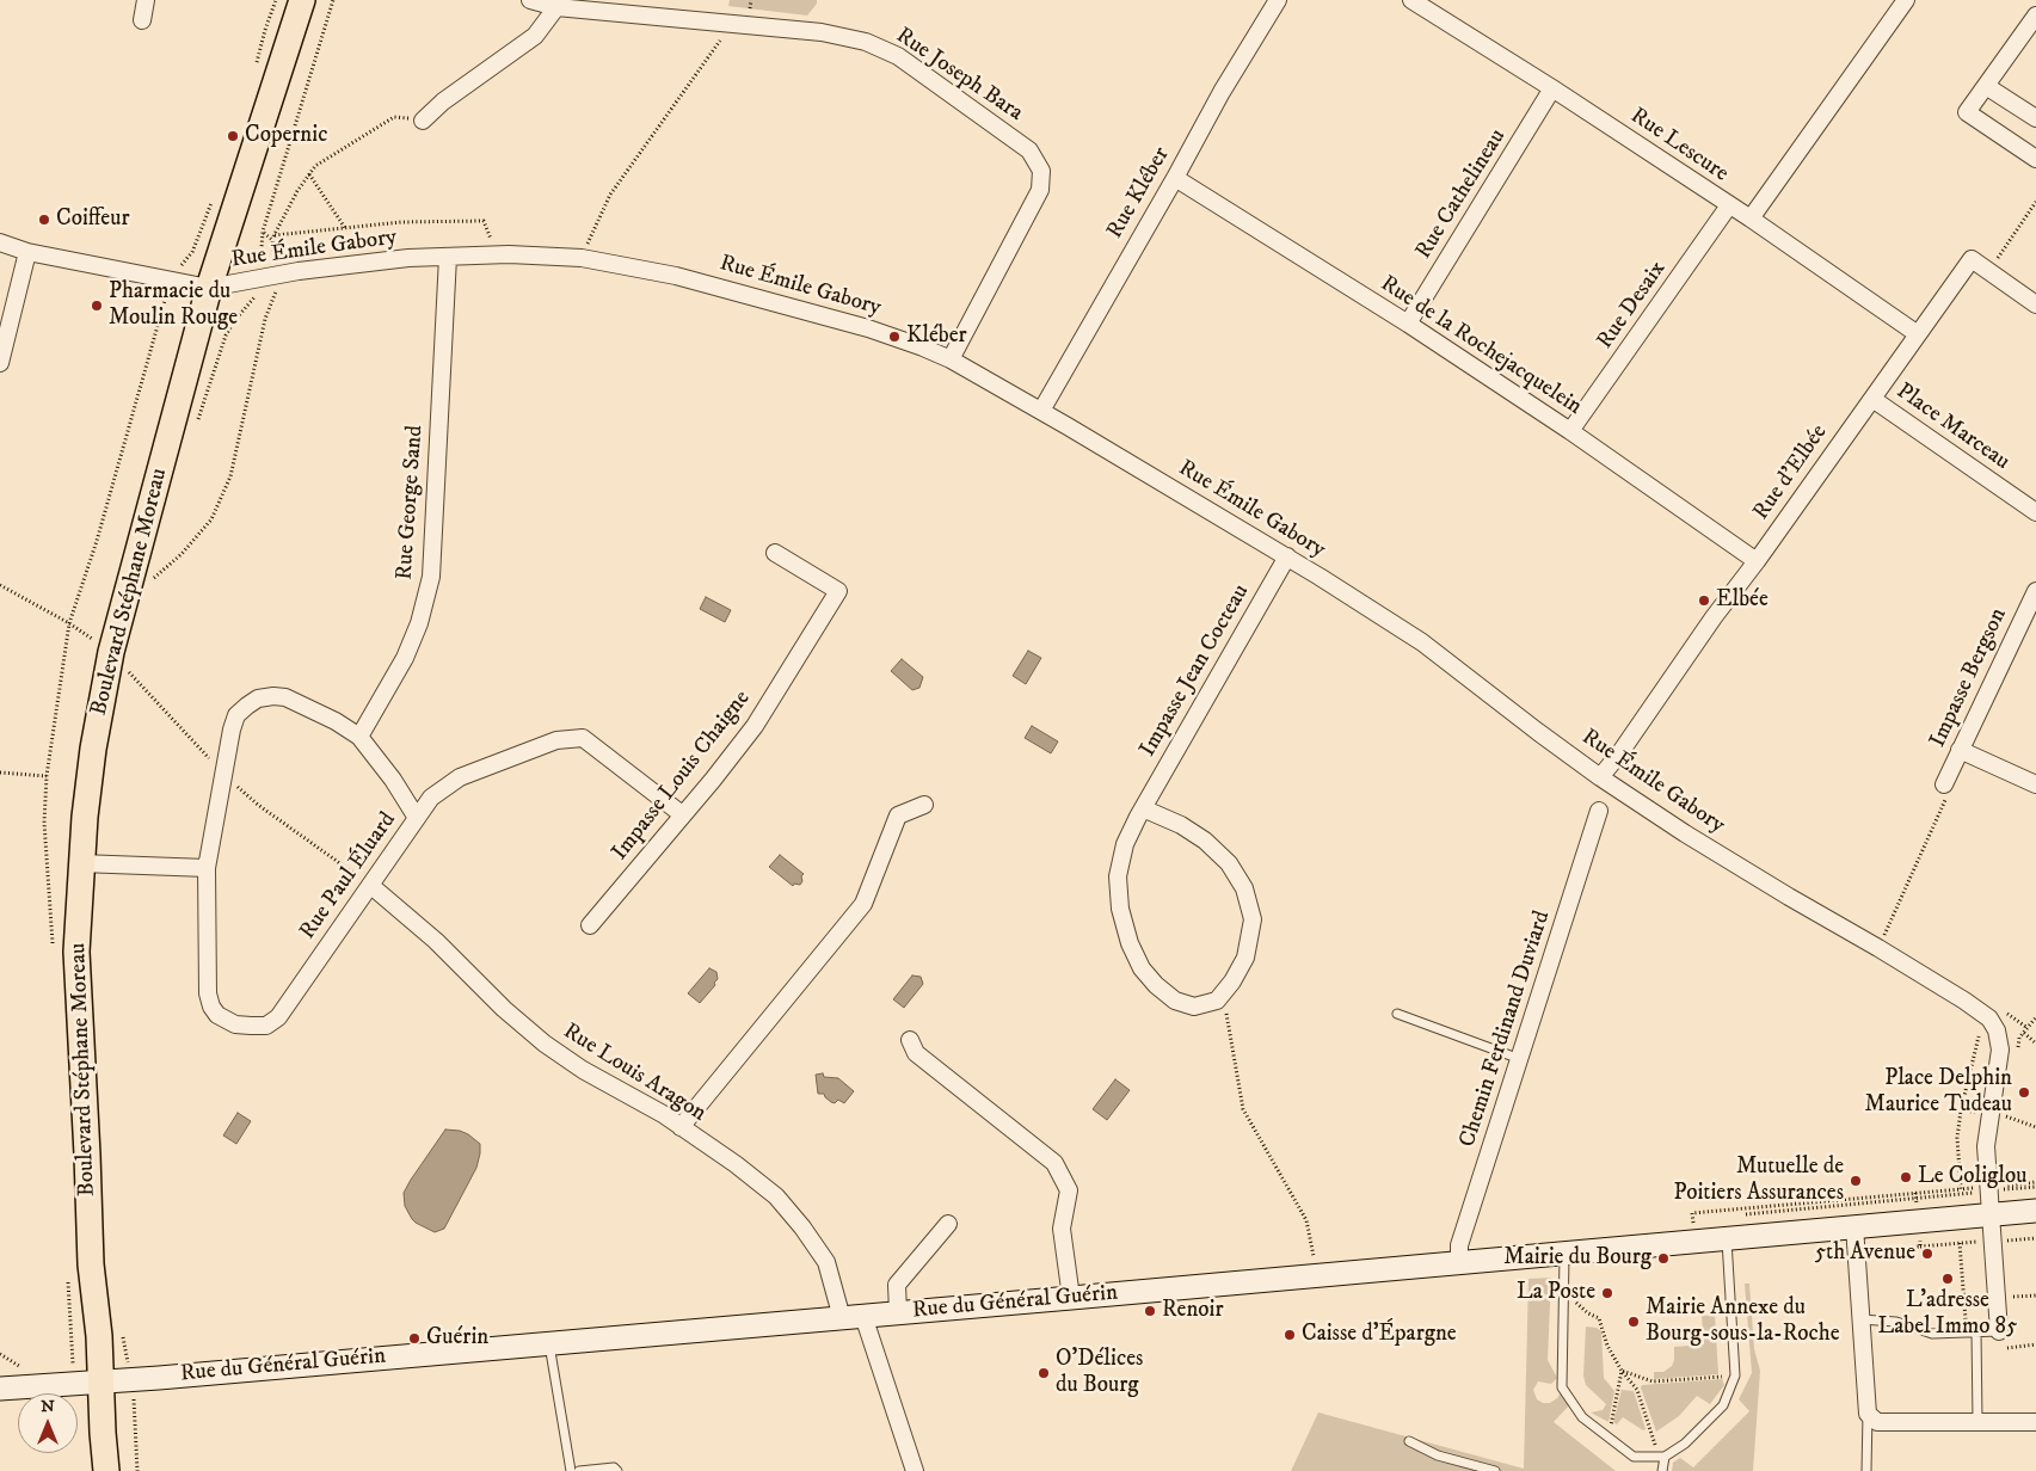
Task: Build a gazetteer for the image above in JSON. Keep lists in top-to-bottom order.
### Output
{
  "streets": {
    "main road": ["Boulevard Stéphane Moreau", "Rue du Général Guérin"],
    "street": [
      "Rue Joseph Bara",
      "Rue Lescure",
      "Rue Kléber",
      "Rue Cathelineau",
      "Rue Émile Gabory",
      "Rue Desaix",
      "Rue de la Rochejacquelein",
      "Place Marceau",
      "Rue d'Elbée",
      "Rue George Sand",
      "Impasse Jean Cocteau",
      "Impasse Bergson",
      "Impasse Louis Chaigne",
      "Rue Paul Éluard",
      "Chemin Ferdinand Duviard",
      "Rue Louis Aragon"
    ]
  },
  "crossings": [
    ["Rue Joseph Bara", "Rue Émile Gabory"],
    ["Rue Lescure", "Rue Cathelineau"],
    ["Rue Lescure", "Rue Desaix"],
    ["Rue Lescure", "Rue d'Elbée"],
    ["Rue Kléber", "Rue Émile Gabory"],
    ["Rue Kléber", "Rue de la Rochejacquelein"],
    ["Rue Cathelineau", "Rue de la Rochejacquelein"],
    ["Rue Émile Gabory", "Rue d'Elbée"],
    ["Rue Émile Gabory", "Rue George Sand"],
    ["Rue Émile Gabory", "Boulevard Stéphane Moreau"],
    ["Rue Émile Gabory", "Impasse Jean Cocteau"],
    ["Rue Émile Gabory", "Rue du Général Guérin"],
    ["Rue Desaix", "Rue de la Rochejacquelein"],
    ["Rue de la Rochejacquelein", "Rue d'Elbée"],
    ["Place Marceau", "Rue d'Elbée"],
    ["Rue George Sand", "Rue Paul Éluard"],
    ["Boulevard Stéphane Moreau", "Rue du Général Guérin"],
    ["Rue Paul Éluard", "Rue Louis Aragon"],
    ["Chemin Ferdinand Duviard", "Rue du Général Guérin"],
    ["Rue Louis Aragon", "Rue du Général Guérin"]
  ],
  "places": [
    "Copernic",
    "Coiffeur",
    "Pharmacie du Moulin Rouge",
    "Kléber",
    "Elbée",
    "Place Delphin Maurice Tudeau",
    "Le Coliglou",
    "Mutuelle de Poitiers Assurances",
    "5th Avenue",
    "Mairie du Bourg",
    "L'adresse Label Immo 85",
    "La Poste",
    "Renoir",
    "Mairie Annexe du Bourg-sous-la-Roche",
    "Caisse d'Épargne",
    "Guérin",
    "O'Délices du Bourg"
  ],
  "north": "top"
}
